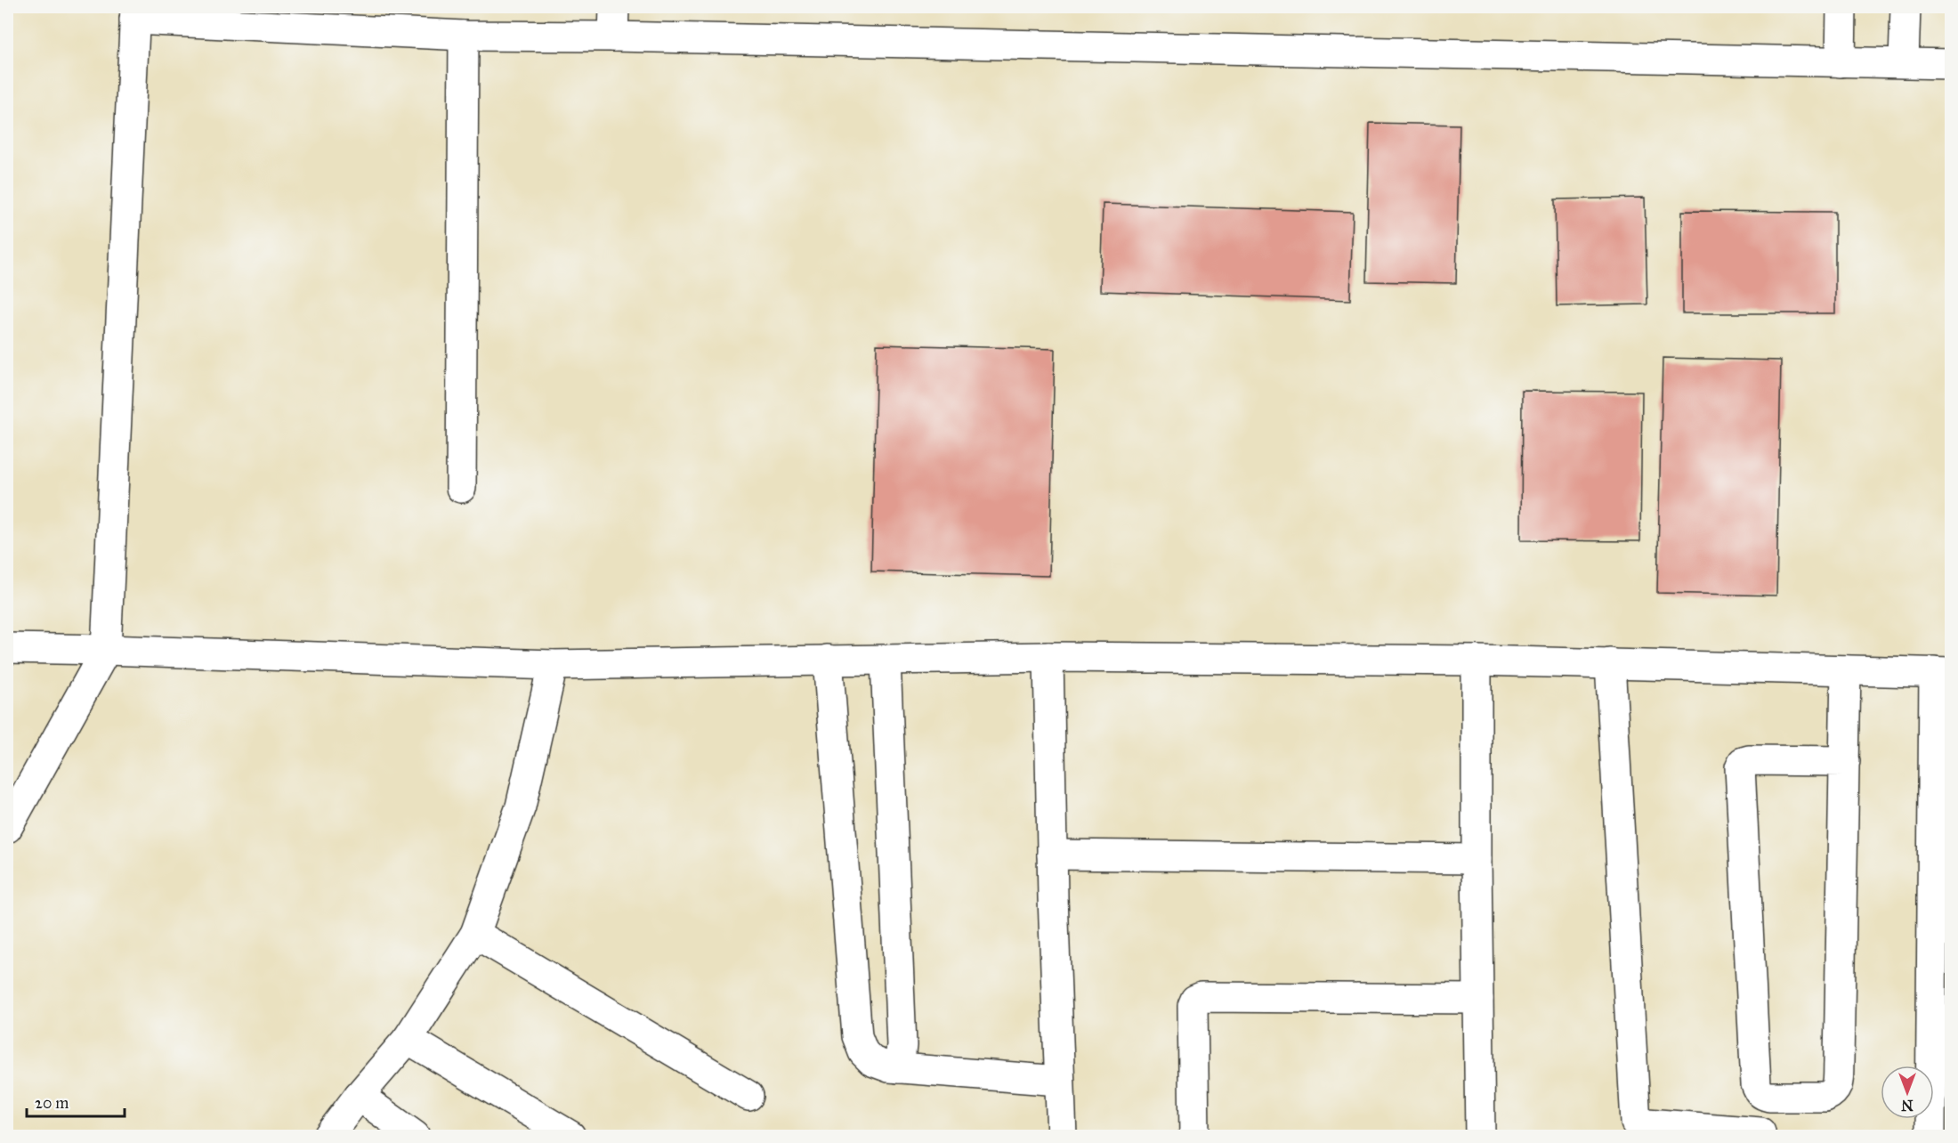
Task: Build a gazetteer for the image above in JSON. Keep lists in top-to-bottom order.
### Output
{
  "scale_bar": "20 m",
  "north": "bottom"
}
